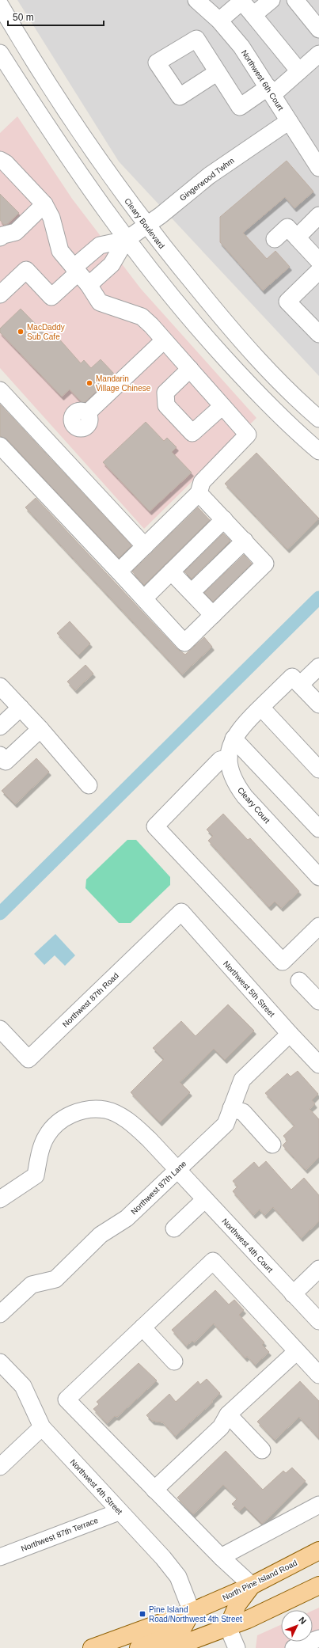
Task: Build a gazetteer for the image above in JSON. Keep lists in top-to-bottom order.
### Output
{
  "streets": {
    "main road": ["North Pine Island Road"],
    "street": [
      "Northwest 6th Court",
      "Gingerwood Twhm",
      "Cleary Boulevard",
      "Cleary Court",
      "Northwest 5th Street",
      "Northwest 87th Road",
      "Northwest 87th Lane",
      "Northwest 4th Court",
      "Northwest 4th Street",
      "Northwest 87th Terrace"
    ]
  },
  "crossings": [
    ["Northwest 6th Court", "Gingerwood Twhm"],
    ["Gingerwood Twhm", "Cleary Boulevard"],
    ["Northwest 5th Street", "Northwest 87th Road"],
    ["Northwest 5th Street", "Northwest 87th Lane"],
    ["Northwest 87th Lane", "Northwest 4th Court"],
    ["Northwest 4th Street", "Northwest 87th Terrace"],
    ["Northwest 4th Street", "North Pine Island Road"]
  ],
  "places": {
    "other": ["MacDaddy Sub Cafe", "Mandarin Village Chinese"],
    "transit": ["Pine Island Road/Northwest 4th Street"]
  },
  "scale_bar": "50 m",
  "north": "top right"
}
